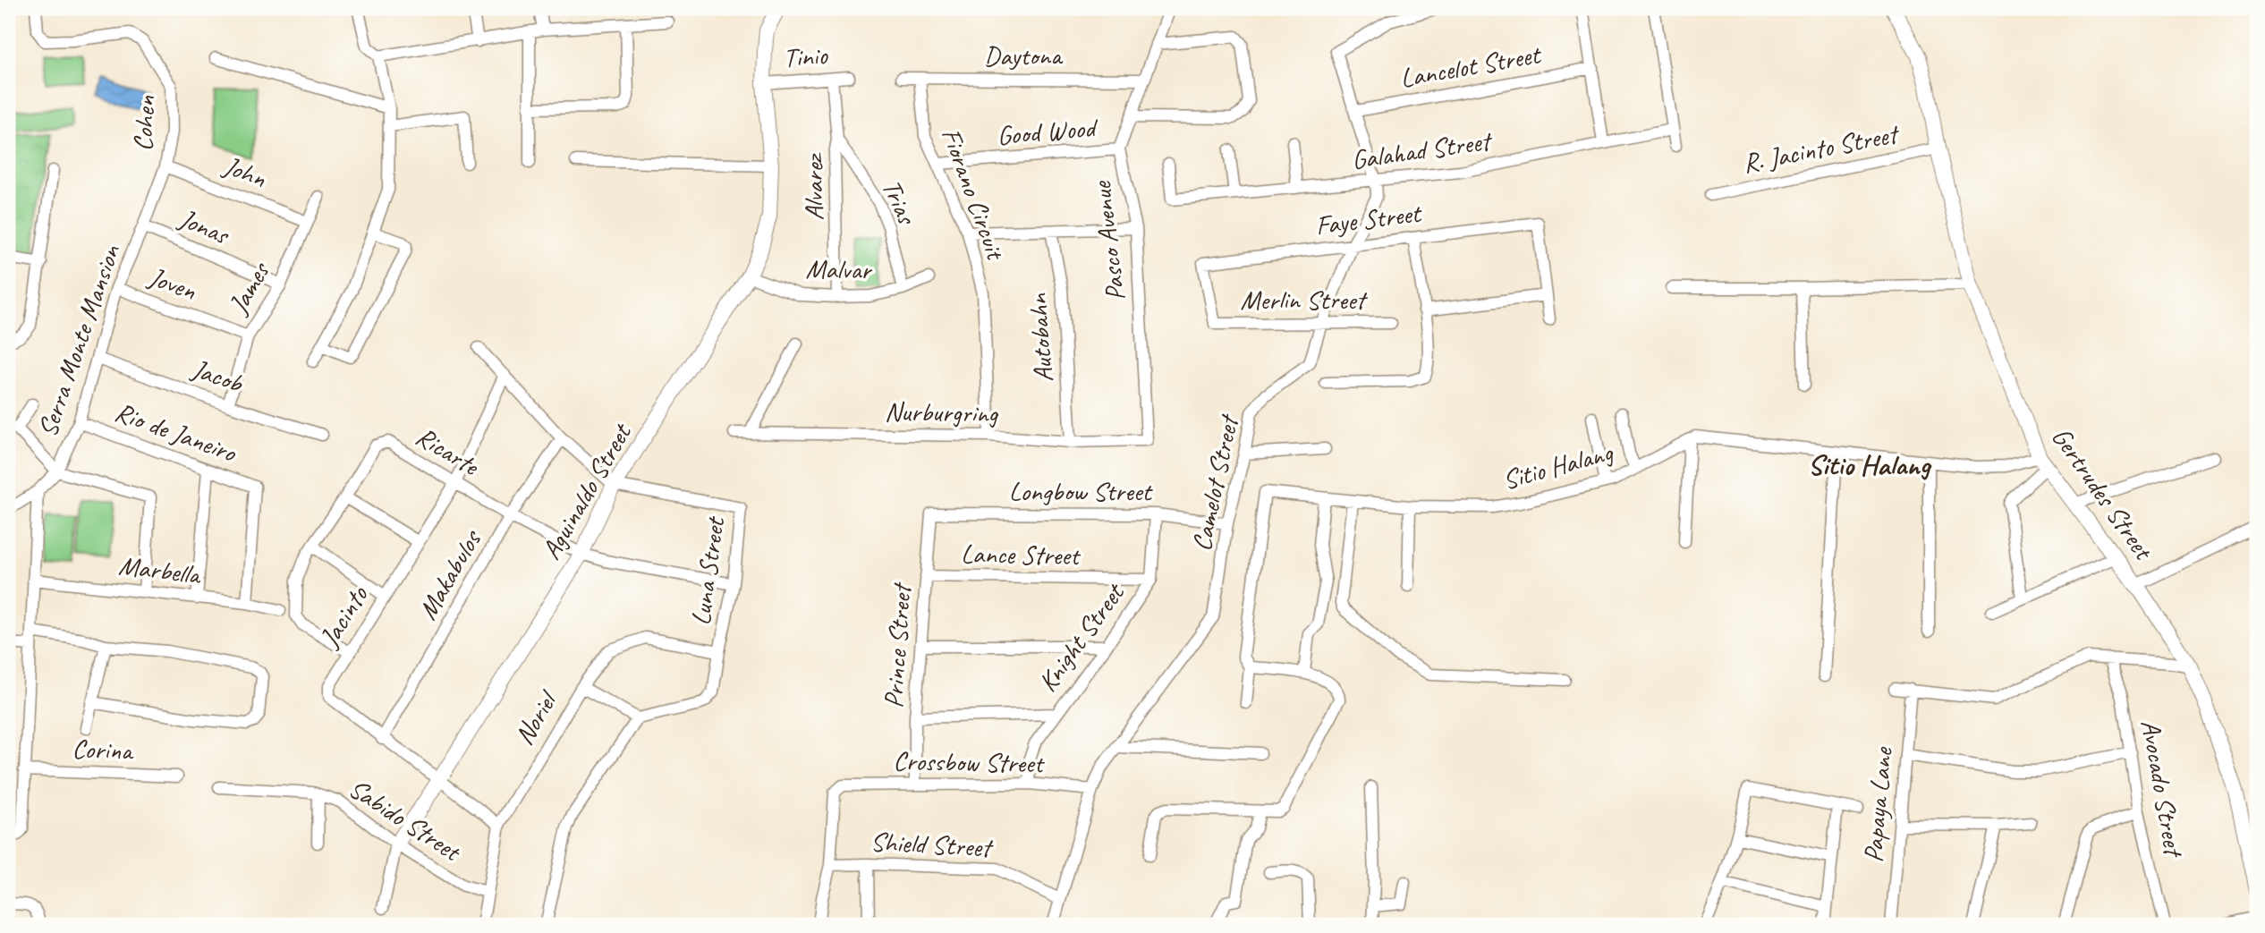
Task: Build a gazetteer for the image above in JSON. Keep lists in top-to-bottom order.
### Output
{
  "streets": {
    "street": [
      "Daytona",
      "Tinio",
      "Lancelot Street",
      "Cohen",
      "Good Wood",
      "R. Jacinto Street",
      "Galahad Street",
      "John",
      "Alvarez",
      "Fiorano Circuit",
      "Trias",
      "Faye Street",
      "Jonas",
      "Pasco Avenue",
      "Malvar",
      "Joven",
      "James",
      "Merlin Street",
      "Autobahn",
      "Serra Monte Mansion",
      "Jacob",
      "Nurburgring",
      "Rio de Janeiro",
      "Ricarte",
      "Sitio Halang",
      "Camelot Street",
      "Longbow Street",
      "Aguinaldo Street",
      "Gertrudes Street",
      "Lance Street",
      "Marbella",
      "Luna Street",
      "Makabulos",
      "Jacinto",
      "Knight Street",
      "Prince Street",
      "Noriel",
      "Corina",
      "Crossbow Street",
      "Avocado Street",
      "Papaya Lane",
      "Sabido Street",
      "Shield Street"
    ]
  },
  "crossings": [
    ["Daytona", "Fiorano Circuit"],
    ["Daytona", "Pasco Avenue"],
    ["Tinio", "Alvarez"],
    ["Tinio", "Aguinaldo Street"],
    ["Lancelot Street", "Camelot Street"],
    ["Cohen", "John"],
    ["Cohen", "Serra Monte Mansion"],
    ["Good Wood", "Fiorano Circuit"],
    ["Good Wood", "Pasco Avenue"],
    ["R. Jacinto Street", "Gertrudes Street"],
    ["Galahad Street", "Camelot Street"],
    ["John", "James"],
    ["John", "Serra Monte Mansion"],
    ["Alvarez", "Trias"],
    ["Alvarez", "Malvar"],
    ["Fiorano Circuit", "Nurburgring"],
    ["Trias", "Malvar"],
    ["Faye Street", "Merlin Street"],
    ["Faye Street", "Camelot Street"],
    ["Jonas", "James"],
    ["Jonas", "Serra Monte Mansion"],
    ["Pasco Avenue", "Nurburgring"],
    ["Malvar", "Aguinaldo Street"],
    ["Joven", "James"],
    ["Joven", "Serra Monte Mansion"],
    ["James", "Jacob"],
    ["Merlin Street", "Camelot Street"],
    ["Autobahn", "Nurburgring"],
    ["Serra Monte Mansion", "Jacob"],
    ["Serra Monte Mansion", "Rio de Janeiro"],
    ["Rio de Janeiro", "Marbella"],
    ["Ricarte", "Aguinaldo Street"],
    ["Ricarte", "Luna Street"],
    ["Ricarte", "Makabulos"],
    ["Ricarte", "Jacinto"],
    ["Sitio Halang", "Gertrudes Street"],
    ["Camelot Street", "Longbow Street"],
    ["Camelot Street", "Crossbow Street"],
    ["Camelot Street", "Shield Street"],
    ["Longbow Street", "Knight Street"],
    ["Longbow Street", "Prince Street"],
    ["Aguinaldo Street", "Luna Street"],
    ["Aguinaldo Street", "Jacinto"],
    ["Aguinaldo Street", "Sabido Street"],
    ["Lance Street", "Knight Street"],
    ["Lance Street", "Prince Street"],
    ["Luna Street", "Noriel"],
    ["Makabulos", "Jacinto"],
    ["Jacinto", "Noriel"],
    ["Knight Street", "Crossbow Street"],
    ["Prince Street", "Crossbow Street"],
    ["Noriel", "Sabido Street"],
    ["Crossbow Street", "Shield Street"]
  ],
  "districts": ["Sitio Halang"]
}
